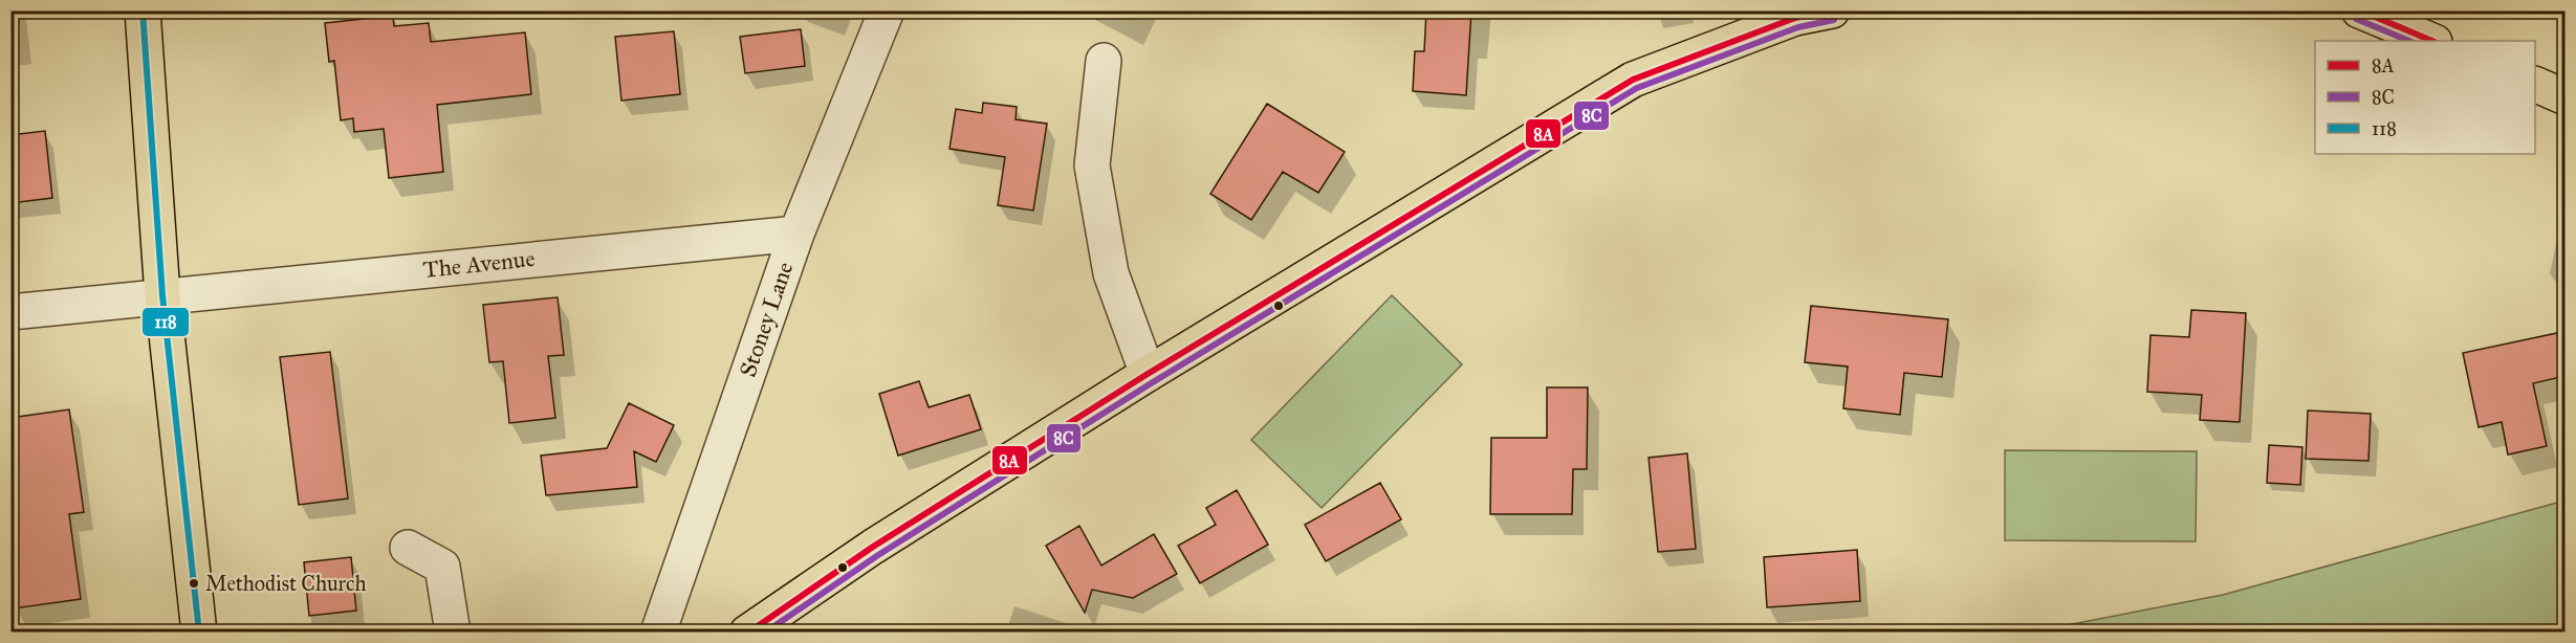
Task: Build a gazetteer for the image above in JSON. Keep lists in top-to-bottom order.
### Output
{
  "streets": {
    "street": ["The Avenue", "Stoney Lane"]
  },
  "crossings": [
    ["The Avenue", "Stoney Lane"]
  ],
  "places": ["Methodist Church"],
  "lines": ["transit line 8A", "transit line 118", "transit line 8C"],
  "legend": ["8A", "8C", "118"]
}
